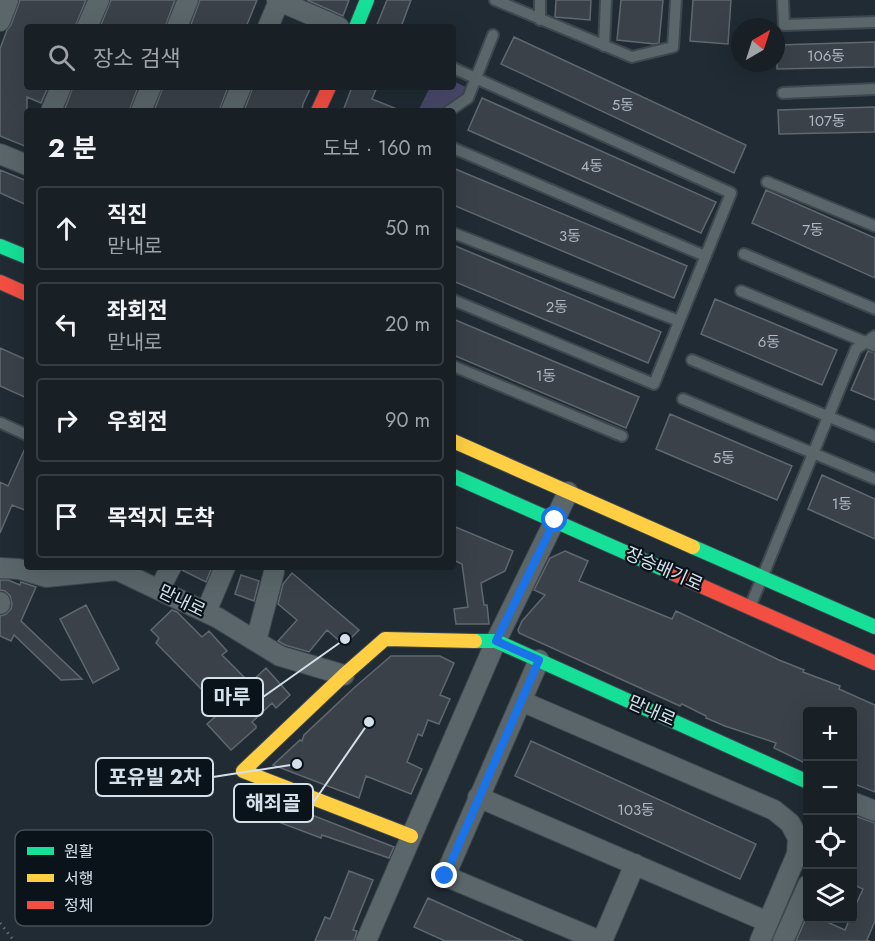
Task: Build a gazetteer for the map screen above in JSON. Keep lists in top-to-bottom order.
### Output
{
  "streets": {
    "street": ["장승배기로", "맏내로"]
  },
  "places": ["마루", "해죄골", "포유빌 2차"],
  "house_numbers": [
    "106동",
    "5동",
    "107동",
    "4동",
    "7동",
    "3동",
    "2동",
    "6동",
    "1동",
    "5동",
    "1동",
    "103동"
  ],
  "legend": ["원활", "서행", "정체"],
  "north": "top right",
  "page": {
    "search": "장소 검색",
    "heading": ["2 분", "도보 · 160 m"],
    "list": [
      ["직진", "맏내로", "50 m"],
      ["좌회전", "맏내로", "20 m"],
      ["우회전", "90 m"],
      "목적지 도착"
    ],
    "map_buttons": ["+", "−"]
  }
}
